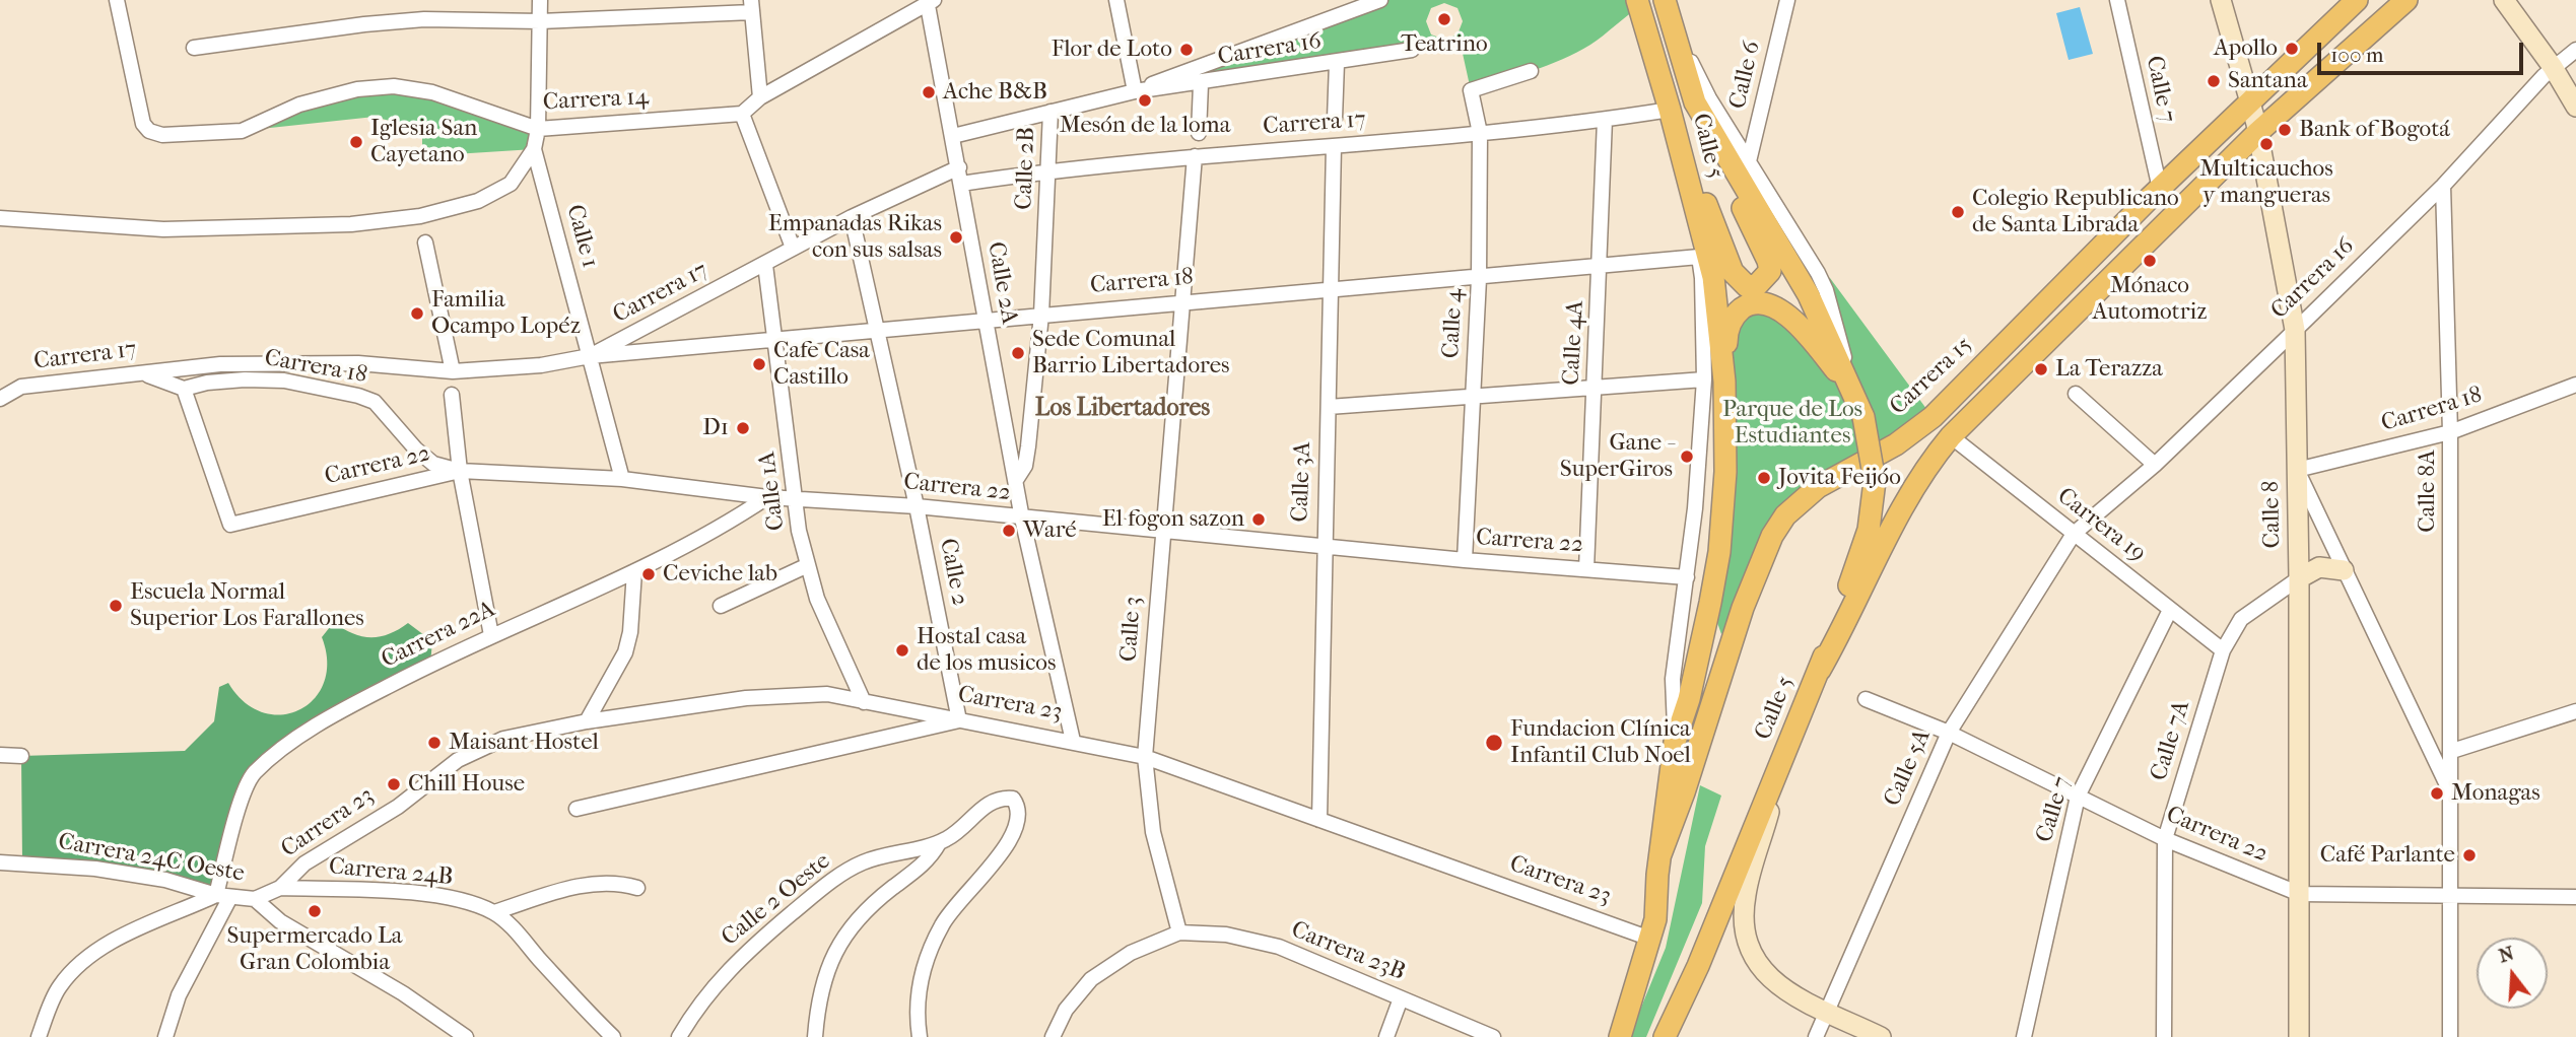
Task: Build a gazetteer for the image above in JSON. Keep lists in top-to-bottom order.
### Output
{
  "streets": {
    "main road": ["Calle 5", "Carrera 15"],
    "street": [
      "Carrera 16",
      "Calle 6",
      "Calle 7",
      "Carrera 14",
      "Carrera 17",
      "Calle 2B",
      "Calle 1",
      "Carrera 18",
      "Calle 2A",
      "Calle 4",
      "Calle 4A",
      "Carrera 22",
      "Calle 3A",
      "Calle 1A",
      "Calle 8A",
      "Calle 8",
      "Carrera 19",
      "Calle 2",
      "Calle 3",
      "Carrera 22A",
      "Carrera 23",
      "Calle 7A",
      "Calle 5A",
      "Carrera 24C Oeste",
      "Carrera 24B",
      "Calle 2 Oeste",
      "Carrera 23B"
    ]
  },
  "crossings": [
    ["Carrera 16", "Calle 2B"],
    ["Carrera 16", "Calle 2A"],
    ["Carrera 16", "Calle 8A"],
    ["Carrera 16", "Calle 8"],
    ["Carrera 16", "Carrera 19"],
    ["Carrera 16", "Calle 5A"],
    ["Calle 6", "Calle 5"],
    ["Calle 7", "Carrera 15"],
    ["Calle 7", "Carrera 22"],
    ["Calle 7", "Carrera 19"],
    ["Carrera 14", "Calle 1"],
    ["Carrera 17", "Calle 5"],
    ["Carrera 17", "Calle 2B"],
    ["Carrera 17", "Calle 1"],
    ["Carrera 17", "Carrera 18"],
    ["Carrera 17", "Calle 2A"],
    ["Carrera 17", "Calle 4"],
    ["Carrera 17", "Calle 4A"],
    ["Carrera 17", "Calle 3A"],
    ["Carrera 17", "Calle 1A"],
    ["Carrera 17", "Calle 2"],
    ["Carrera 17", "Calle 3"],
    ["Calle 5", "Carrera 18"],
    ["Calle 5", "Carrera 15"],
    ["Calle 5", "Carrera 22"],
    ["Calle 5", "Carrera 23"],
    ["Calle 2B", "Carrera 18"],
    ["Calle 2B", "Calle 2A"],
    ["Calle 1", "Carrera 18"],
    ["Calle 1", "Carrera 22"],
    ["Carrera 18", "Calle 2A"],
    ["Carrera 18", "Calle 4"],
    ["Carrera 18", "Calle 4A"],
    ["Carrera 18", "Carrera 22"],
    ["Carrera 18", "Calle 3A"],
    ["Carrera 18", "Calle 1A"],
    ["Carrera 18", "Calle 8A"],
    ["Carrera 18", "Calle 8"],
    ["Carrera 18", "Calle 2"],
    ["Carrera 18", "Calle 3"],
    ["Calle 2A", "Carrera 22"],
    ["Calle 2A", "Carrera 23"],
    ["Calle 4", "Carrera 22"],
    ["Calle 4A", "Carrera 22"],
    ["Carrera 15", "Calle 8"],
    ["Carrera 22", "Calle 3A"],
    ["Carrera 22", "Calle 1A"],
    ["Carrera 22", "Calle 8A"],
    ["Carrera 22", "Calle 8"],
    ["Carrera 22", "Calle 2"],
    ["Carrera 22", "Calle 3"],
    ["Carrera 22", "Carrera 22A"],
    ["Carrera 22", "Calle 7A"],
    ["Carrera 22", "Calle 5A"],
    ["Calle 3A", "Carrera 23"],
    ["Calle 1A", "Carrera 23"],
    ["Calle 8A", "Calle 8"],
    ["Calle 8", "Calle 7A"],
    ["Carrera 19", "Calle 7A"],
    ["Carrera 19", "Calle 5A"],
    ["Calle 2", "Carrera 23"],
    ["Calle 3", "Carrera 23"],
    ["Calle 3", "Carrera 23B"],
    ["Carrera 22A", "Carrera 24C Oeste"],
    ["Carrera 23", "Carrera 24C Oeste"],
    ["Carrera 23", "Carrera 24B"]
  ],
  "districts": ["Los Libertadores"],
  "parks": ["Parque de Los Estudiantes"],
  "places": [
    "Teatrino",
    "Apollo",
    "Flor de Loto",
    "Santana",
    "Ache B&B",
    "Mesón de la loma",
    "Bank of Bogotá",
    "Iglesia San Cayetano",
    "Multicauchos y mangueras",
    "Colegio Republicano de Santa Librada",
    "Empanadas Rikas con sus salsas",
    "Mónaco Automotriz",
    "Familia Ocampo Lopéz",
    "Sede Comunal Barrio Libertadores",
    "Cafe Casa Castillo",
    "La Terazza",
    "D1",
    "Gane - SuperGiros",
    "Jovita Feijóo",
    "El fogon sazon",
    "Waré",
    "Ceviche lab",
    "Escuela Normal Superior Los Farallones",
    "Hostal casa de los musicos",
    "Maisant Hostel",
    "Fundacion Clínica Infantil Club Noel",
    "Chill House",
    "Monagas",
    "Café Parlante",
    "Supermercado La Gran Colombia"
  ],
  "scale_bar": "100 m",
  "north": "top"
}
